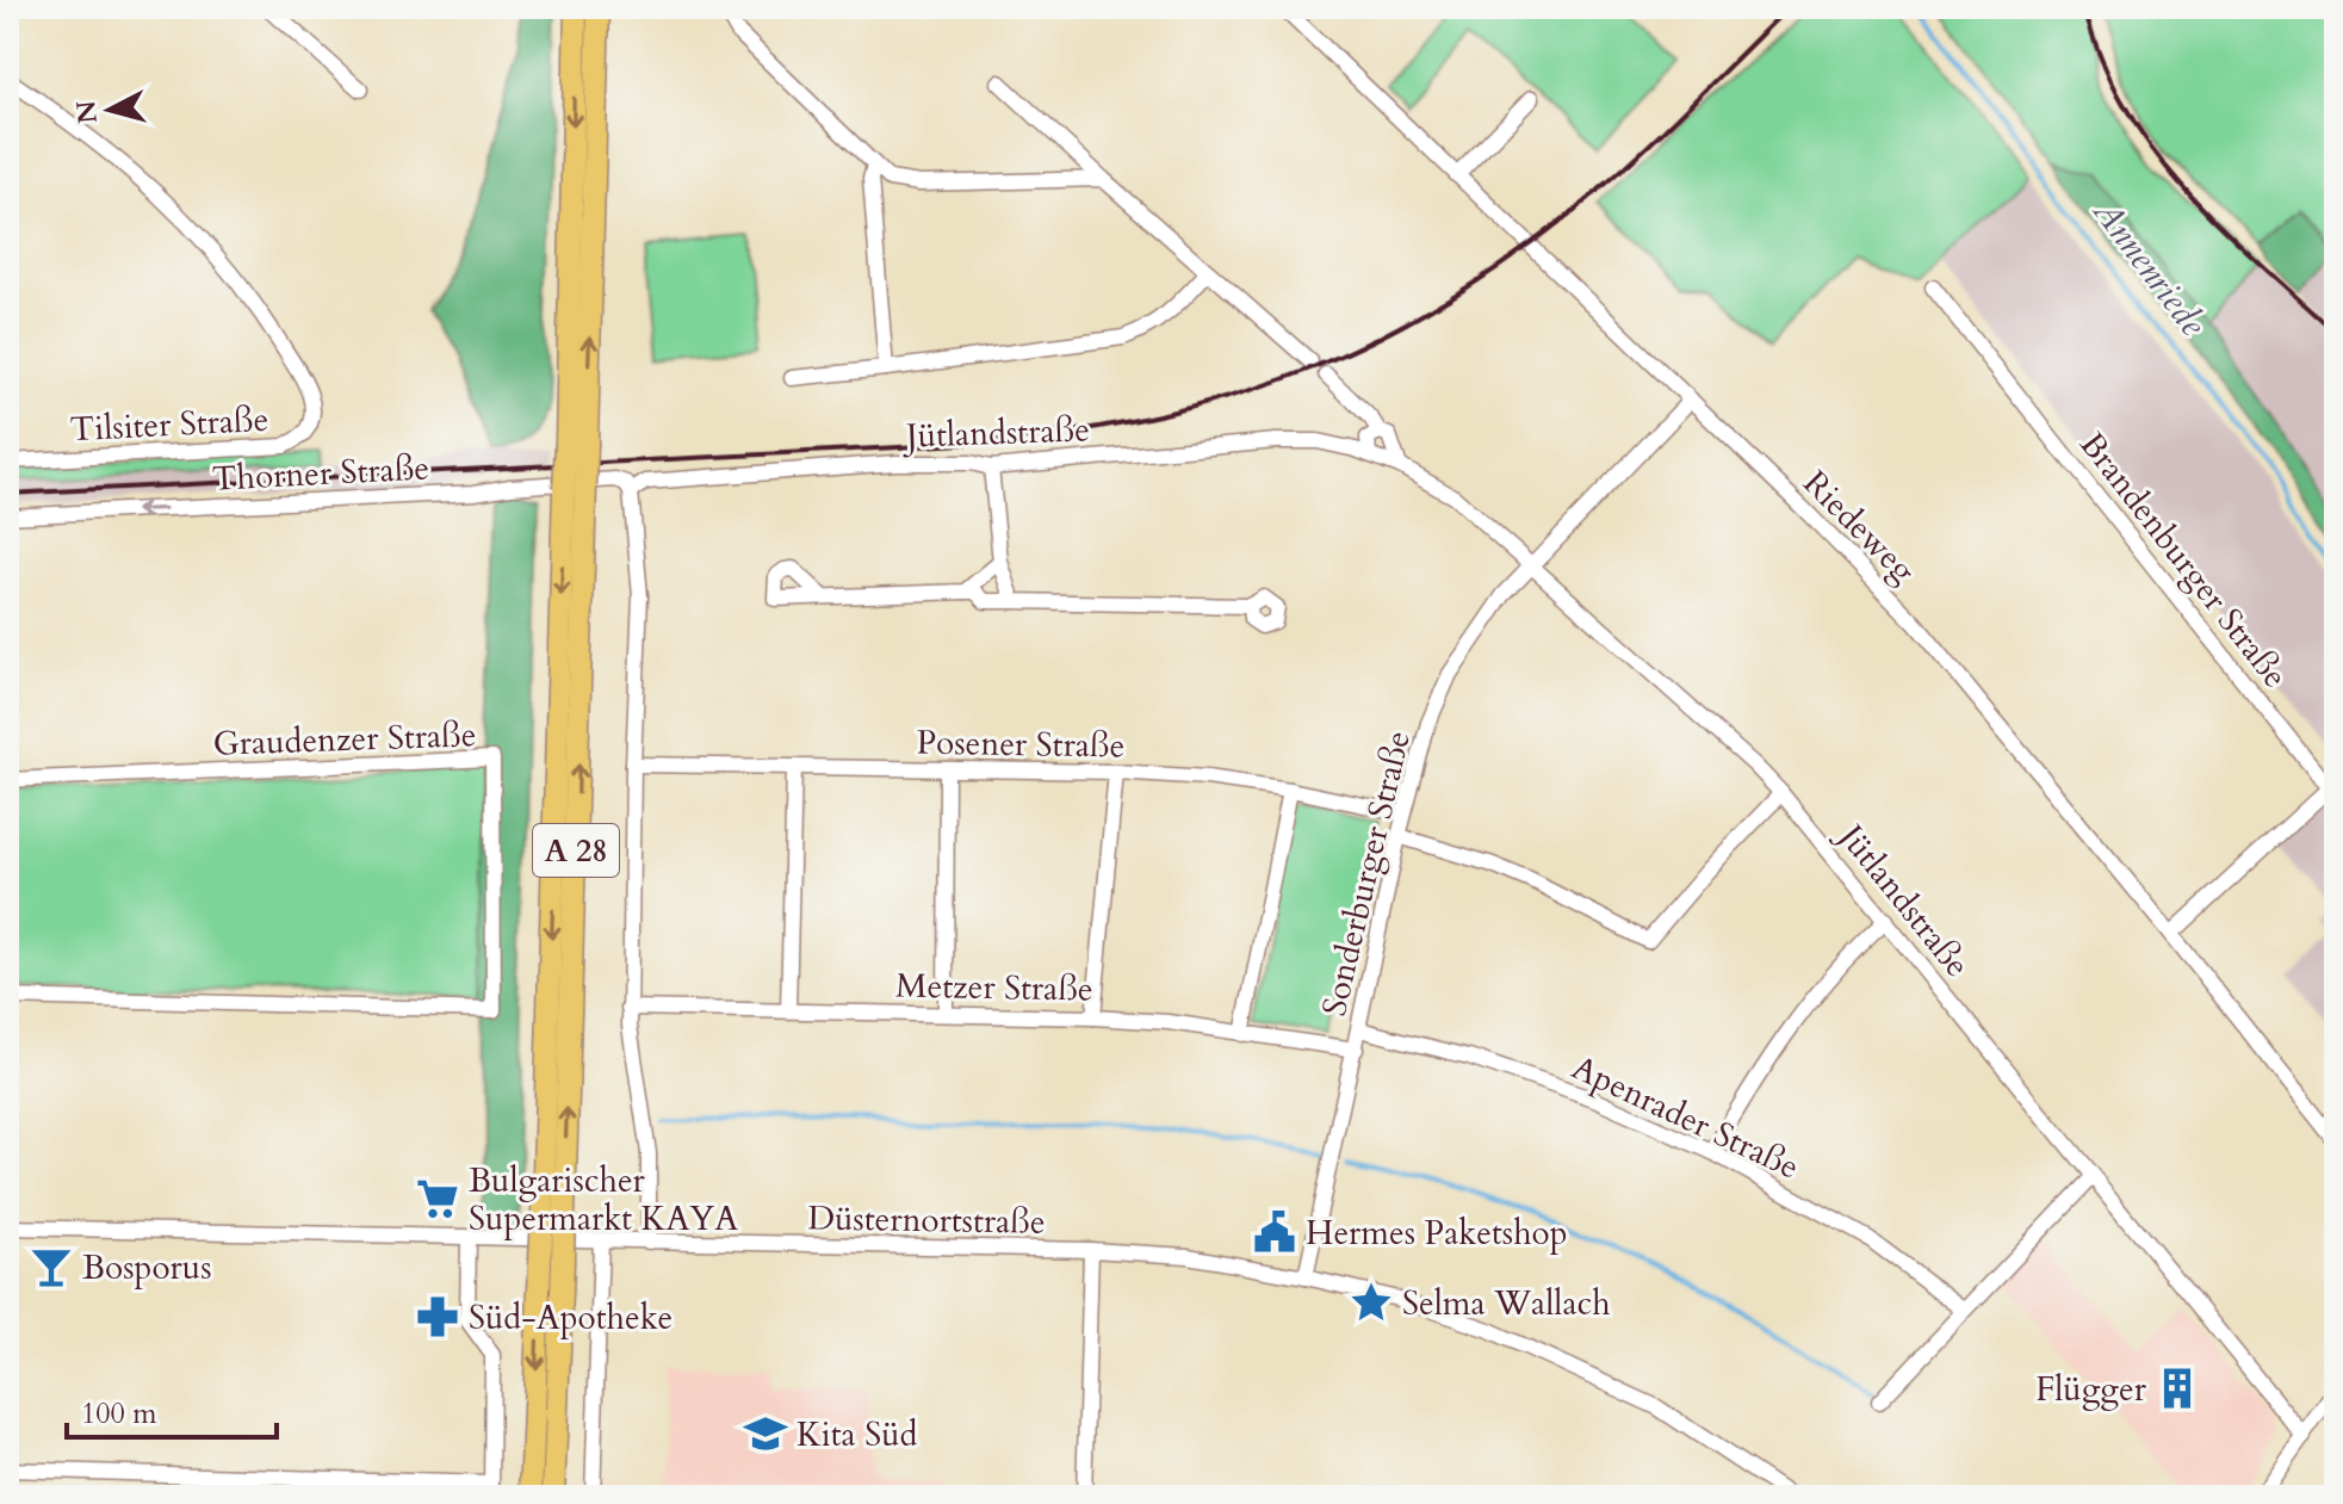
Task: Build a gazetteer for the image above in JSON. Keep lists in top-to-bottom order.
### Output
{
  "streets": {
    "highway": ["A 28"],
    "street": [
      "Tilsiter Straße",
      "Jütlandstraße",
      "Thorner Straße",
      "Riedeweg",
      "Brandenburger Straße",
      "Graudenzer Straße",
      "Posener Straße",
      "Sonderburger Straße",
      "Metzer Straße",
      "Apenrader Straße",
      "Düsternortstraße"
    ]
  },
  "crossings": [
    ["Jütlandstraße", "Thorner Straße"],
    ["Jütlandstraße", "Sonderburger Straße"],
    ["Riedeweg", "Brandenburger Straße"],
    ["Riedeweg", "Sonderburger Straße"],
    ["Posener Straße", "Sonderburger Straße"],
    ["Sonderburger Straße", "Metzer Straße"],
    ["Sonderburger Straße", "Apenrader Straße"],
    ["Sonderburger Straße", "Düsternortstraße"]
  ],
  "one_way": ["Thorner Straße"],
  "water": ["Annenriede"],
  "places": {
    "supermarket": ["Bulgarischer Supermarkt KAYA"],
    "public building": ["Hermes Paketshop"],
    "bar": ["Bosporus"],
    "place": ["Selma Wallach"],
    "pharmacy": ["Süd-Apotheke"],
    "building": ["Flügger"],
    "school or university": ["Kita Süd"]
  },
  "scale_bar": "100 m",
  "north": "left"
}
